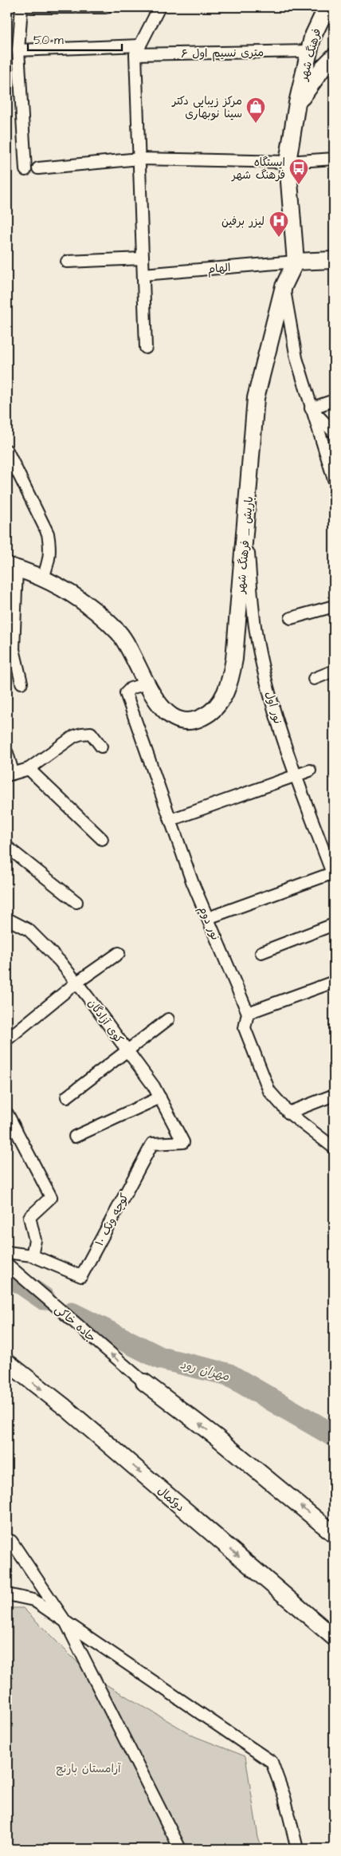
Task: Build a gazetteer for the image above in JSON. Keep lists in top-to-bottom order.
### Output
{
  "streets": {
    "main road": ["فرهنگ شهر", "باریش _ فرهنگ شهر", "دوکمال"],
    "street": [
      "۶ متری نسیم اول",
      "الهام",
      "نور اول",
      "نور دوم",
      "کوی آزادگان",
      "کوچه ونک ۱۰",
      "جاده خاکی"
    ]
  },
  "crossings": [
    ["۶ متری نسیم اول", "فرهنگ شهر"],
    ["الهام", "باریش _ فرهنگ شهر"],
    ["باریش _ فرهنگ شهر", "نور اول"],
    ["باریش _ فرهنگ شهر", "نور دوم"],
    ["کوی آزادگان", "کوچه ونک ۱۰"]
  ],
  "one_way": ["جاده خاکی"],
  "water": ["مهران رود"],
  "parks": ["آرامستان بارنج"],
  "places": {
    "shop": ["مرکز زیبایی دکتر سینا نوبهاری"],
    "bus stop": ["ایستگاه فرهنگ شهر"],
    "hospital": ["لیزر برفین"]
  },
  "scale_bar": "50 m"
}
